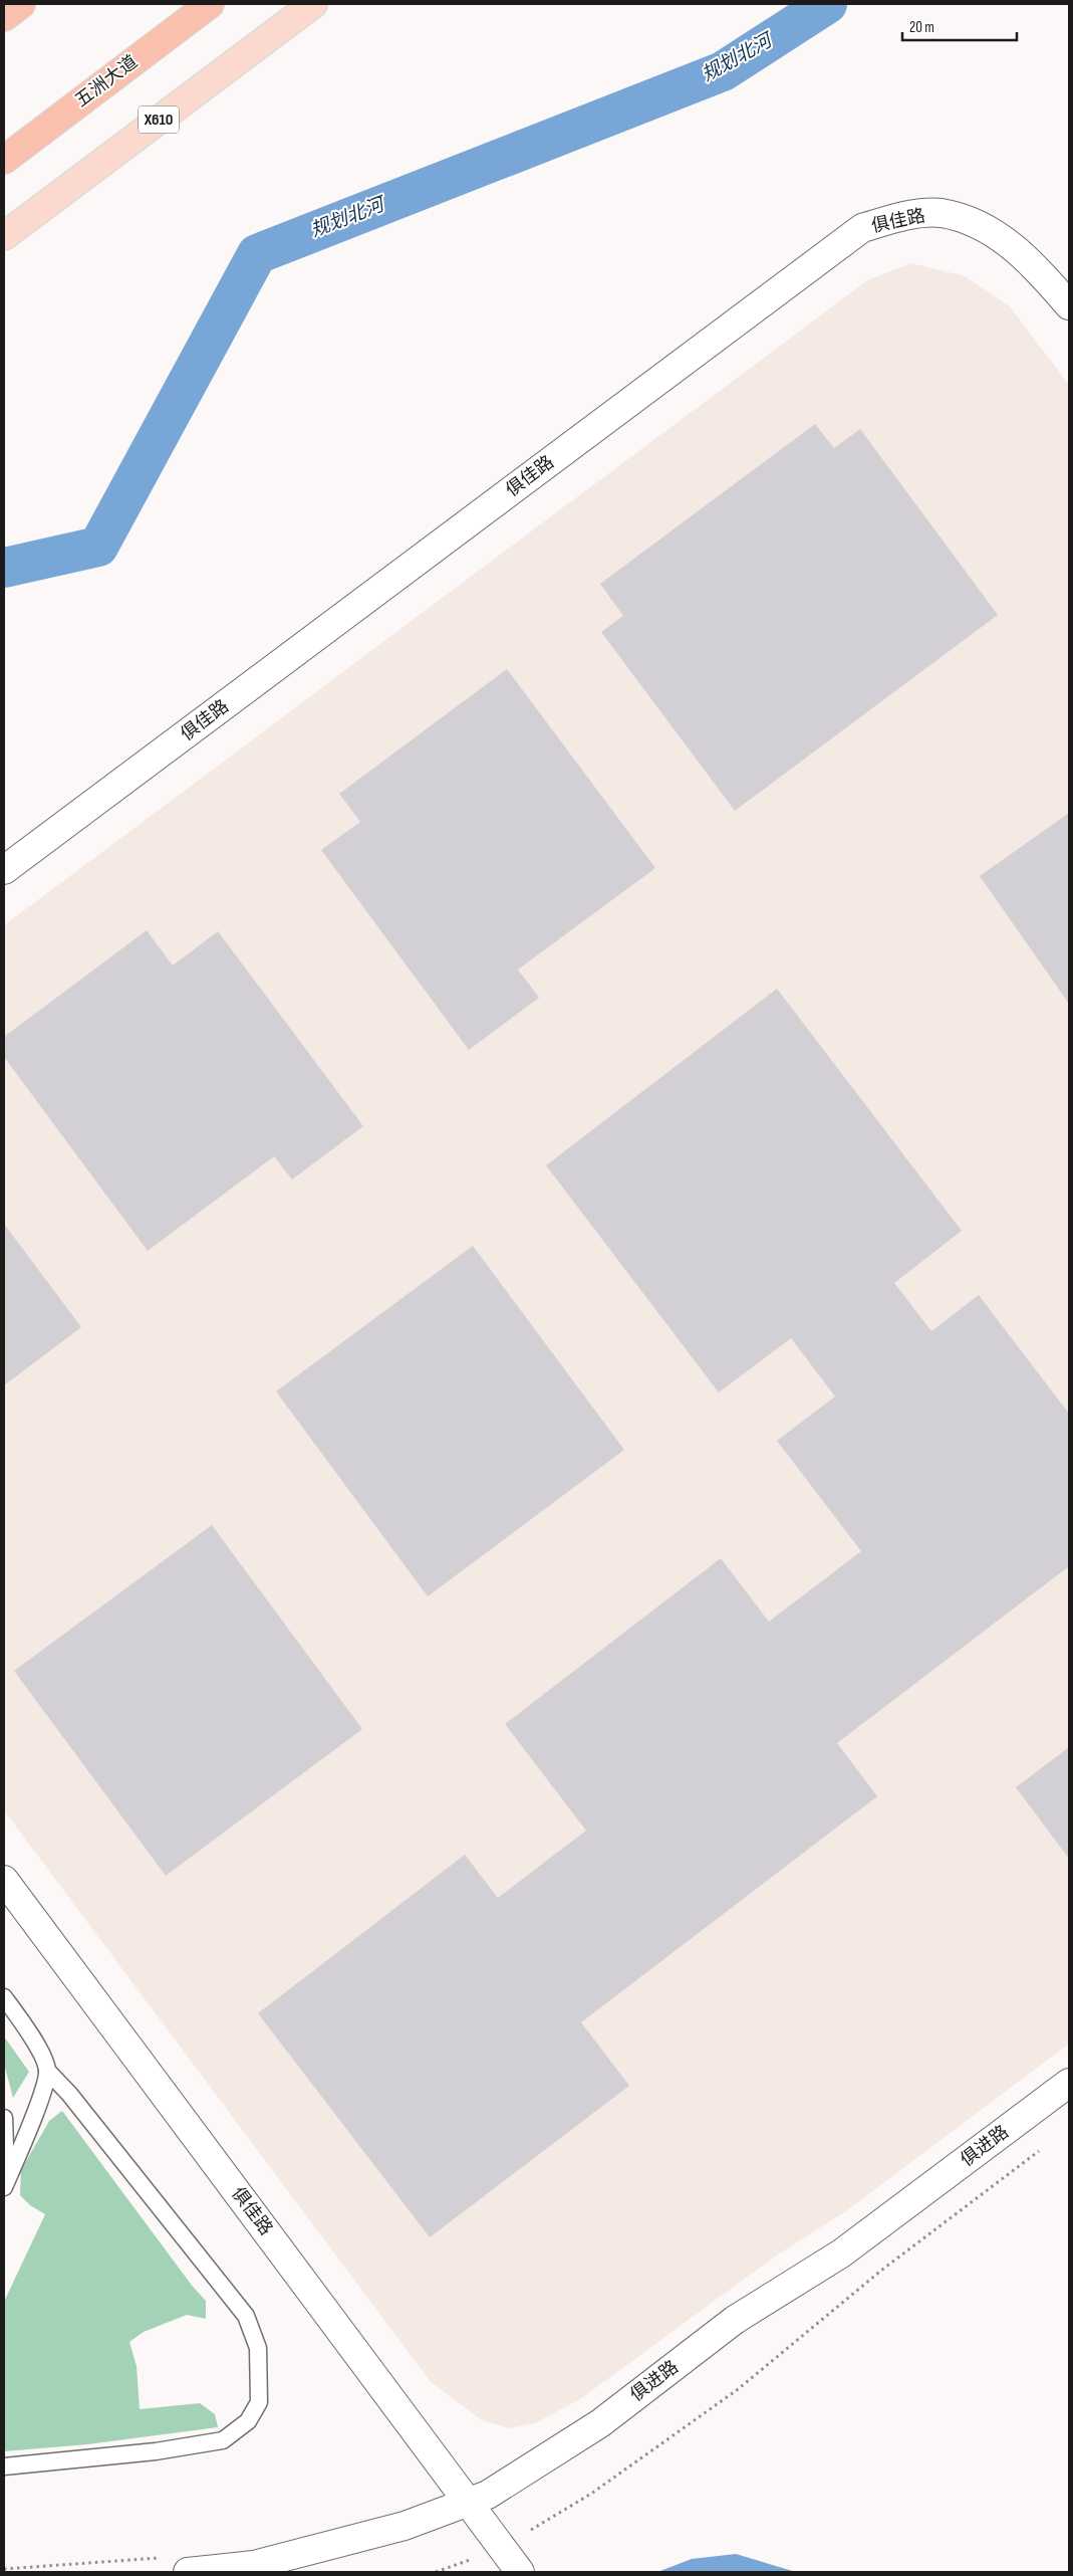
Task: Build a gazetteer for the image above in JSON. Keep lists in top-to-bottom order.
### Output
{
  "streets": {
    "highway": ["五洲大道"],
    "main road": ["X610"],
    "street": ["俱佳路", "俱进路"]
  },
  "crossings": [
    ["俱佳路", "俱进路"]
  ],
  "water": ["规划北河"],
  "scale_bar": "20 m"
}
